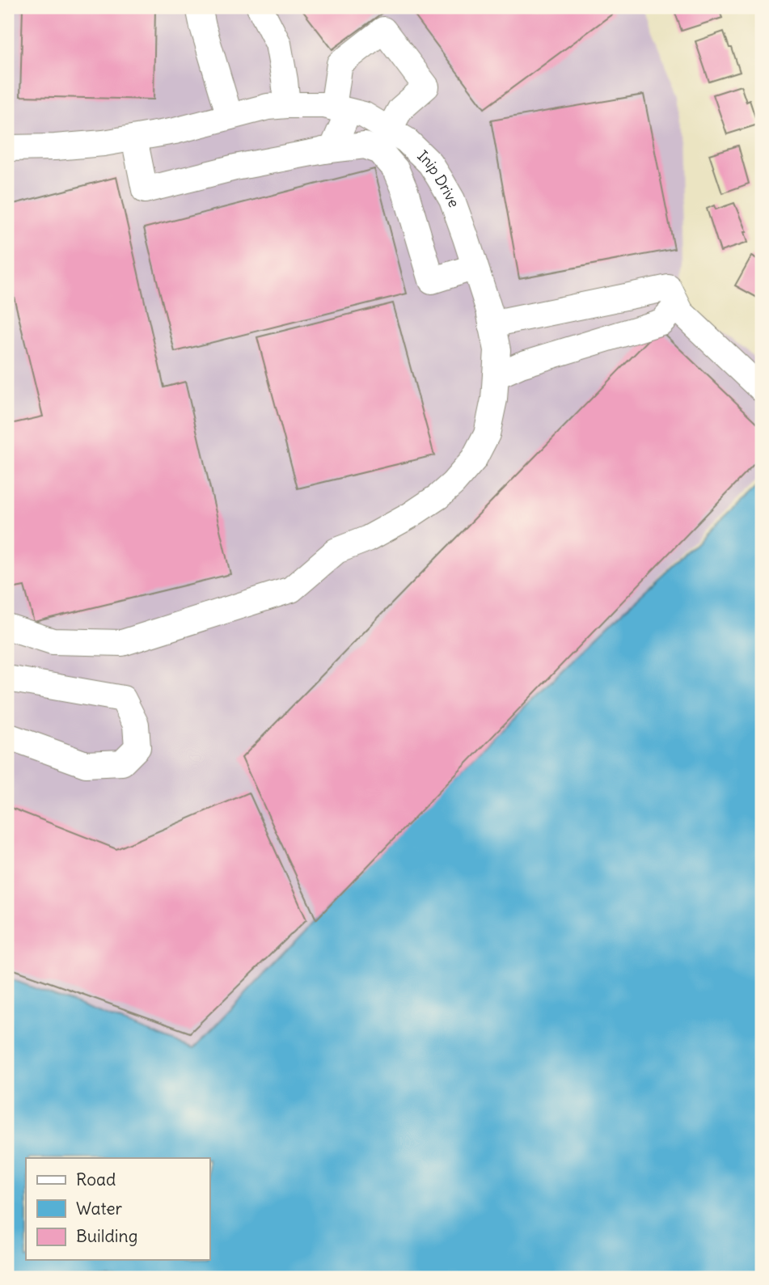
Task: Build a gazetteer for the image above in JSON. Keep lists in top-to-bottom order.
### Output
{
  "streets": {
    "street": ["Inip Drive"]
  },
  "legend": ["Road", "Water", "Building"]
}
